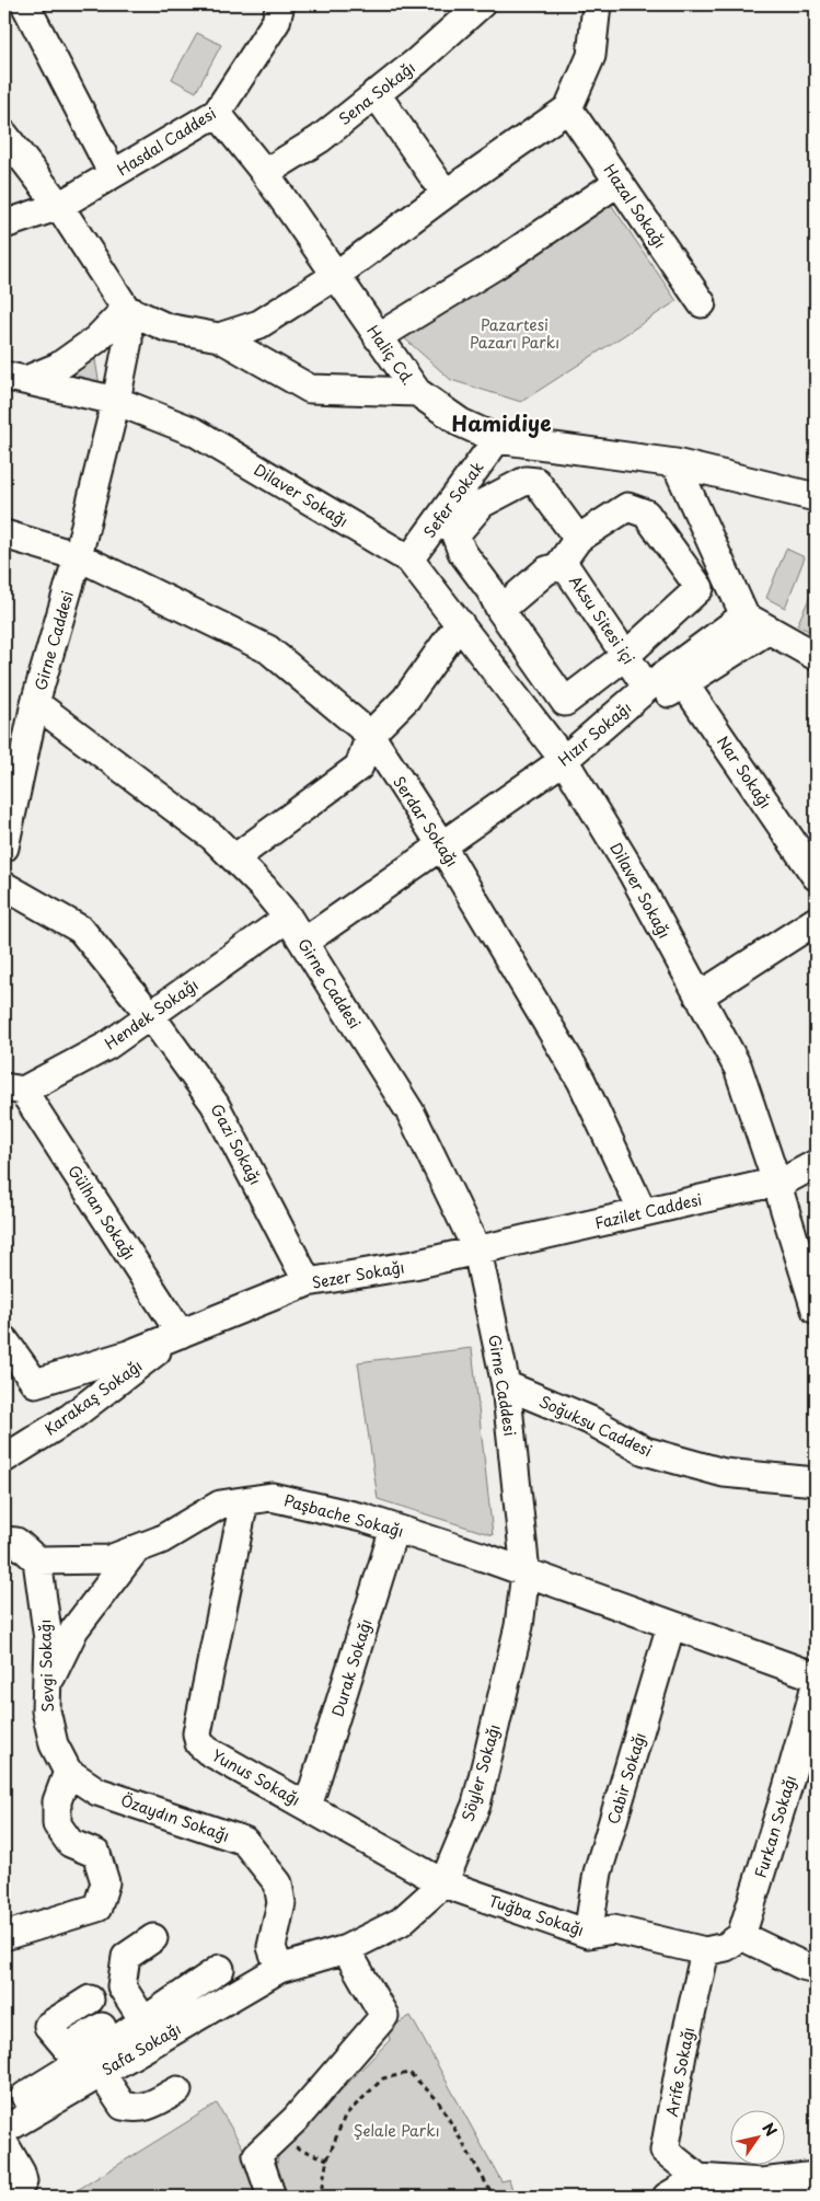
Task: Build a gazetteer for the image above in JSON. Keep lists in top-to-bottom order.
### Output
{
  "streets": {
    "street": [
      "Sena Sokağı",
      "Hasdal Caddesi",
      "Hazal Sokağı",
      "Haliç Cd.",
      "Dilaver Sokağı",
      "Sefer Sokak",
      "Aksu Sitesi içi",
      "Girne Caddesi",
      "Hızır Sokağı",
      "Nar Sokağı",
      "Serdar Sokağı",
      "Hendek Sokağı",
      "Gazi Sokağı",
      "Fazilet Caddesi",
      "Gülhan Sokağı",
      "Sezer Sokağı",
      "Karakaş Sokağı",
      "Soğuksu Caddesi",
      "Paşbache Sokağı",
      "Sevgi Sokağı",
      "Durak Sokağı",
      "Söyler Sokağı",
      "Yunus Sokağı",
      "Cabir Sokağı",
      "Özaydın Sokağı",
      "Furkan Sokağı",
      "Tuğba Sokağı",
      "Safa Sokağı",
      "Arife Sokağı"
    ]
  },
  "crossings": [
    ["Sena Sokağı", "Haliç Cd."],
    ["Hasdal Caddesi", "Haliç Cd."],
    ["Hasdal Caddesi", "Girne Caddesi"],
    ["Haliç Cd.", "Sefer Sokak"],
    ["Dilaver Sokağı", "Sefer Sokak"],
    ["Dilaver Sokağı", "Girne Caddesi"],
    ["Dilaver Sokağı", "Hızır Sokağı"],
    ["Dilaver Sokağı", "Fazilet Caddesi"],
    ["Aksu Sitesi içi", "Hızır Sokağı"],
    ["Girne Caddesi", "Hızır Sokağı"],
    ["Girne Caddesi", "Serdar Sokağı"],
    ["Girne Caddesi", "Hendek Sokağı"],
    ["Girne Caddesi", "Fazilet Caddesi"],
    ["Girne Caddesi", "Sezer Sokağı"],
    ["Girne Caddesi", "Soğuksu Caddesi"],
    ["Girne Caddesi", "Paşbache Sokağı"],
    ["Girne Caddesi", "Söyler Sokağı"],
    ["Hızır Sokağı", "Nar Sokağı"],
    ["Hızır Sokağı", "Serdar Sokağı"],
    ["Serdar Sokağı", "Fazilet Caddesi"],
    ["Hendek Sokağı", "Gazi Sokağı"],
    ["Hendek Sokağı", "Gülhan Sokağı"],
    ["Gazi Sokağı", "Sezer Sokağı"],
    ["Fazilet Caddesi", "Sezer Sokağı"],
    ["Gülhan Sokağı", "Sezer Sokağı"],
    ["Gülhan Sokağı", "Karakaş Sokağı"],
    ["Sezer Sokağı", "Karakaş Sokağı"],
    ["Paşbache Sokağı", "Sevgi Sokağı"],
    ["Paşbache Sokağı", "Durak Sokağı"],
    ["Paşbache Sokağı", "Söyler Sokağı"],
    ["Paşbache Sokağı", "Yunus Sokağı"],
    ["Sevgi Sokağı", "Özaydın Sokağı"],
    ["Durak Sokağı", "Yunus Sokağı"],
    ["Söyler Sokağı", "Yunus Sokağı"],
    ["Söyler Sokağı", "Özaydın Sokağı"],
    ["Söyler Sokağı", "Tuğba Sokağı"],
    ["Söyler Sokağı", "Safa Sokağı"],
    ["Yunus Sokağı", "Tuğba Sokağı"],
    ["Cabir Sokağı", "Tuğba Sokağı"],
    ["Özaydın Sokağı", "Safa Sokağı"],
    ["Tuğba Sokağı", "Arife Sokağı"]
  ],
  "districts": ["Hamidiye"],
  "parks": ["Pazartesi Pazarı Parkı", "Şelale Parkı"],
  "north": "top right"
}
